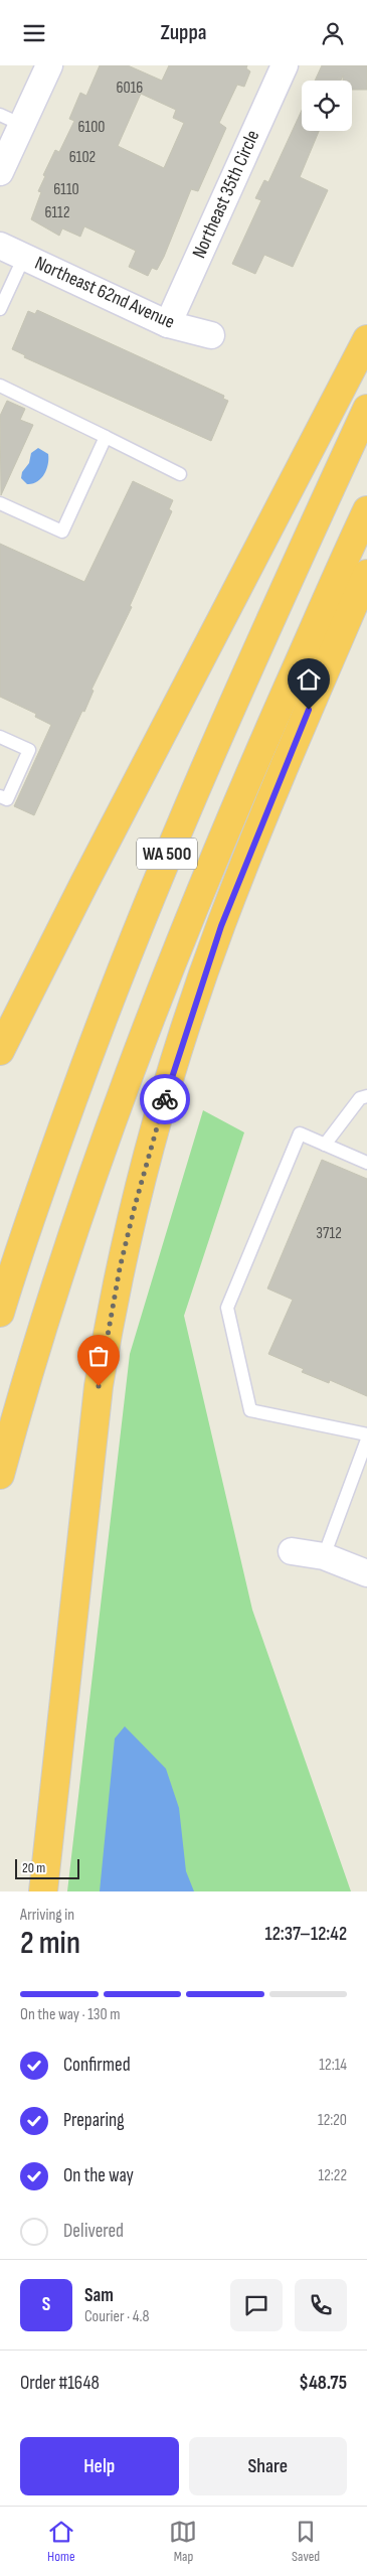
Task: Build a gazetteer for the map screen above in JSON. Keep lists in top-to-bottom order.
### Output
{
  "streets": {
    "highway": ["WA 500"],
    "street": ["Northeast 35th Circle", "Northeast 62nd Avenue"]
  },
  "crossings": [
    ["Northeast 35th Circle", "Northeast 62nd Avenue"]
  ],
  "house_numbers": [
    "6016",
    "6100",
    "6102",
    "6110",
    "6112",
    "3712"
  ],
  "scale_bar": "20 m",
  "page": {
    "header": "Zuppa",
    "scale": "20 m",
    "heading": ["2 min", "Arriving in", "12:37–12:42"],
    "panel": [
      "Sam",
      "Courier · 4.8",
      "Order #1648",
      "$48.75"
    ],
    "bar": "On the way · 130 m",
    "list": [
      ["Confirmed", "12:14"],
      ["Preparing", "12:20"],
      ["On the way", "12:22"],
      "Delivered"
    ],
    "round": "S",
    "buttons": ["Help", "Share"],
    "tabs": ["Home", "Map", "Saved"]
  }
}
